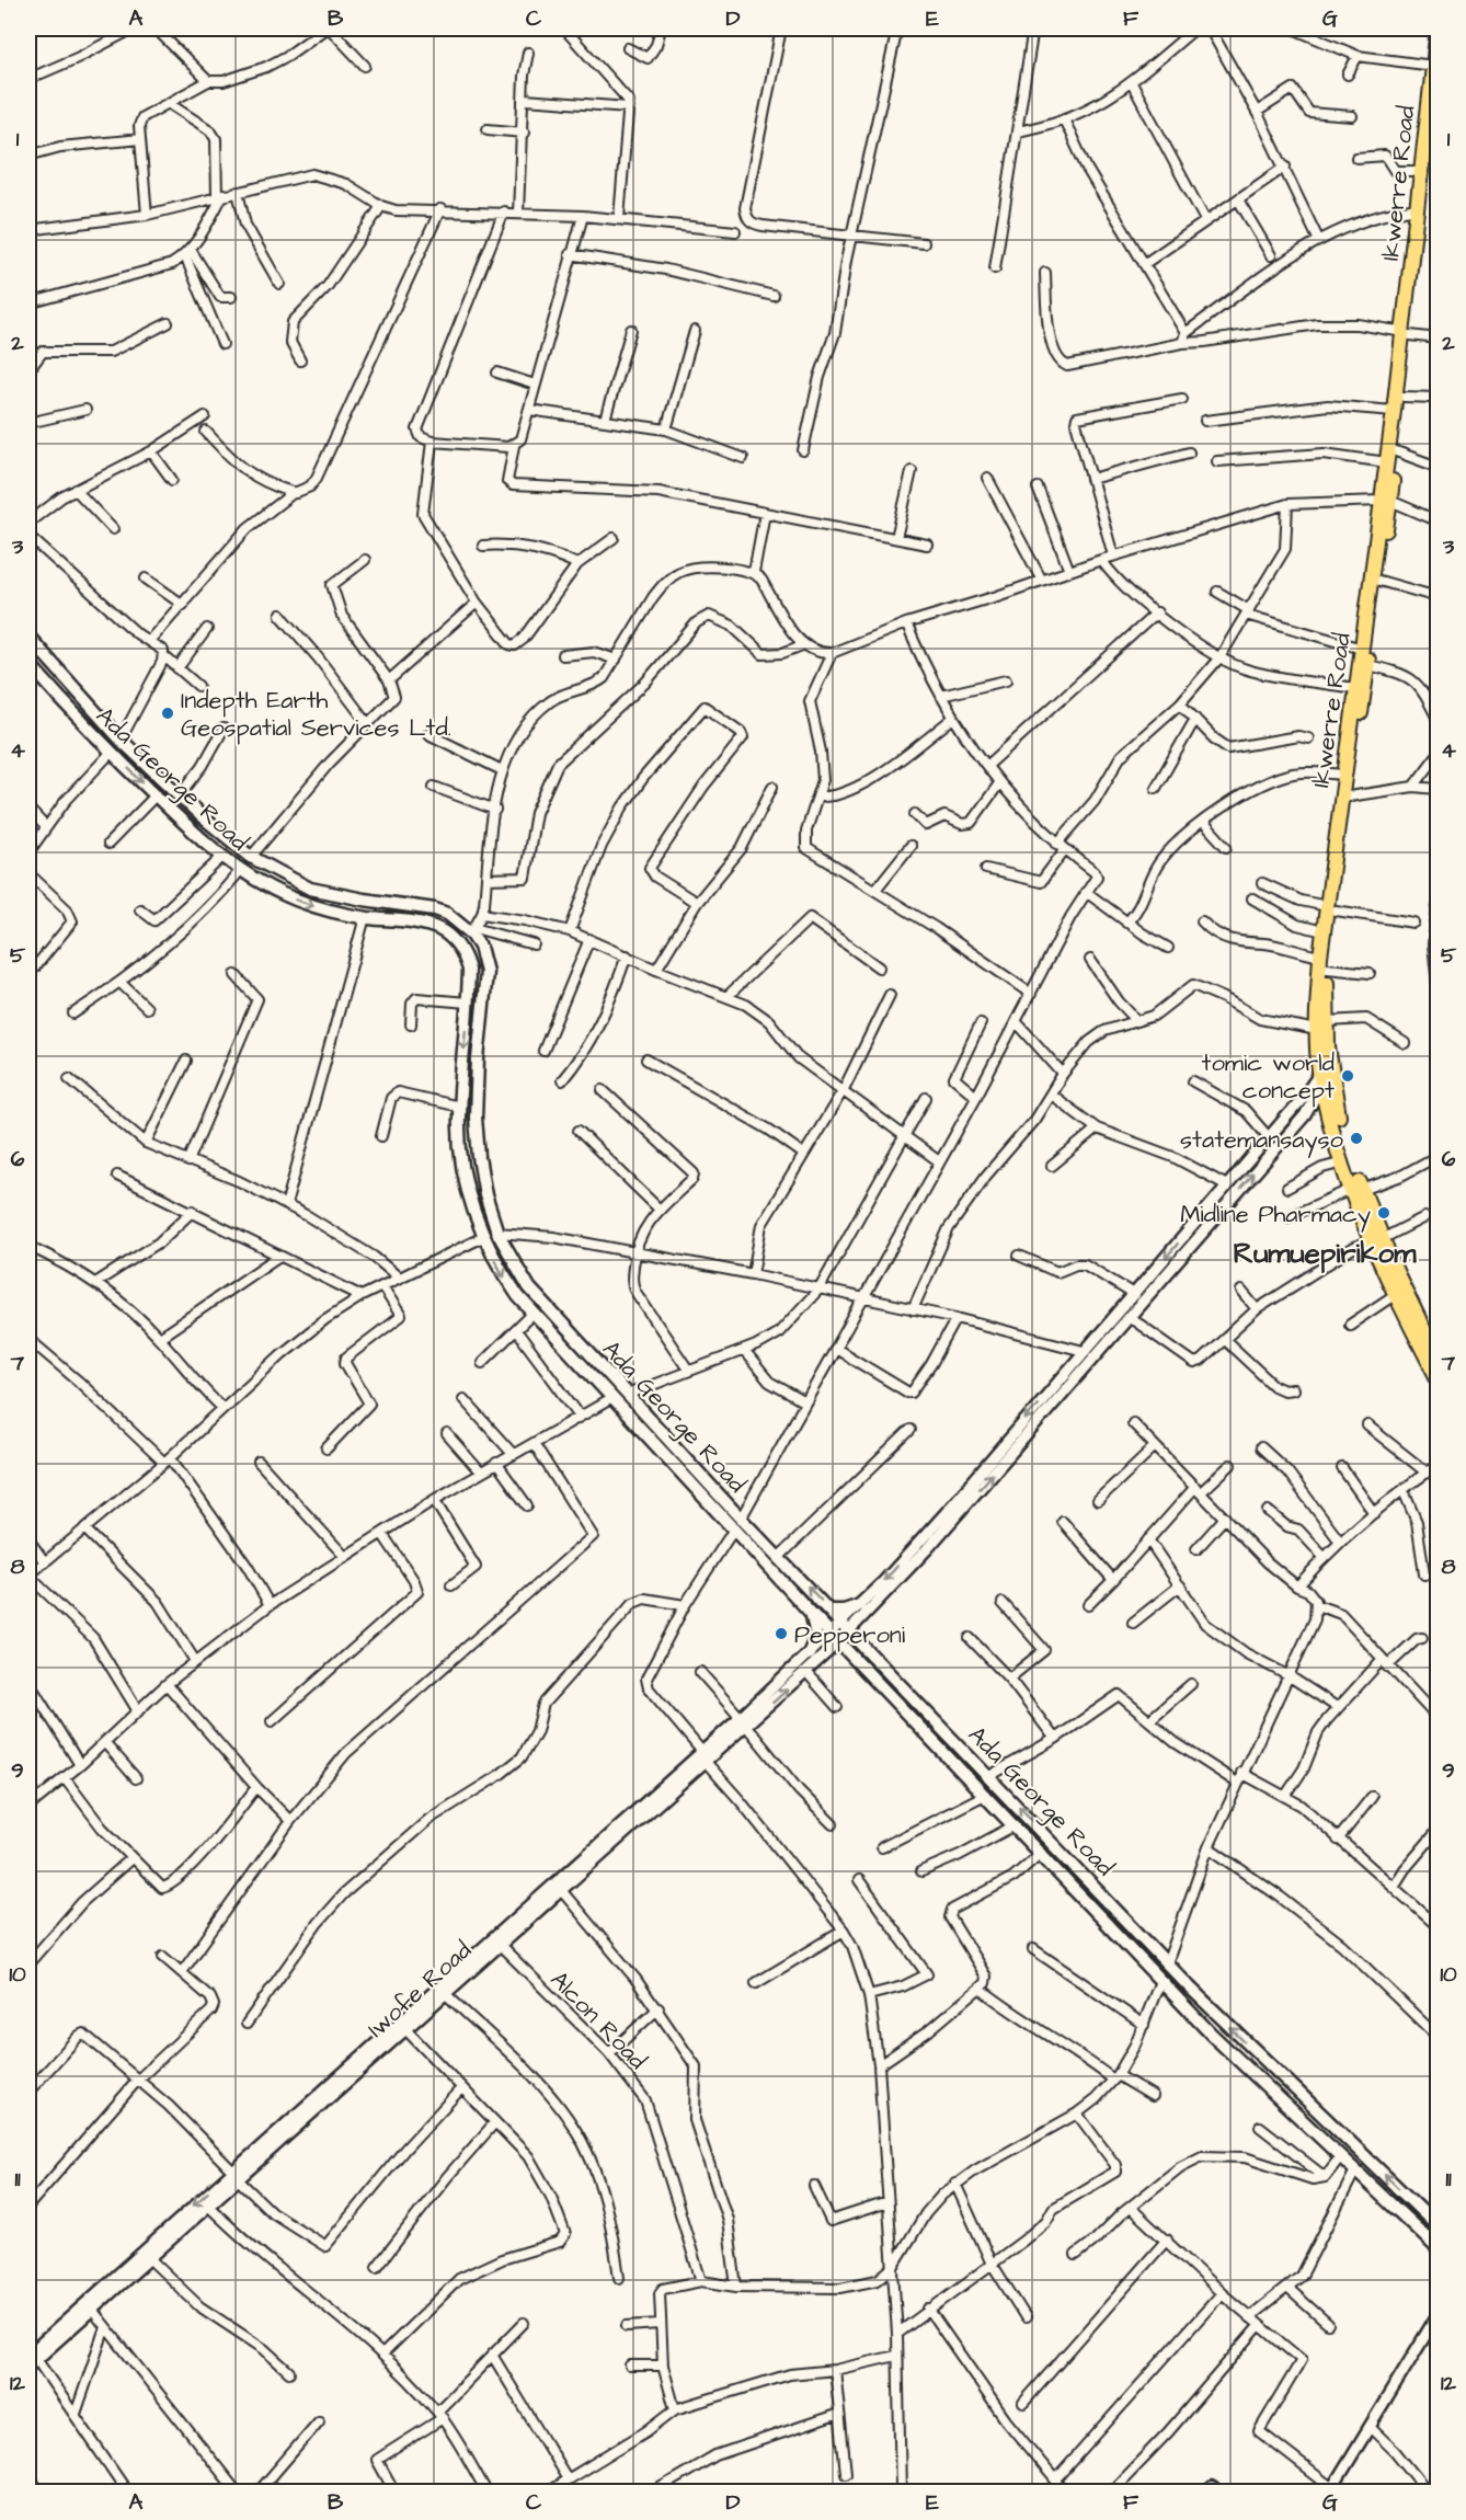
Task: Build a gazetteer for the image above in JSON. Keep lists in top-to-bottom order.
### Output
{
  "streets": {
    "main road": ["Ikwerre Road", "Ada George Road"],
    "street": ["Iwofe Road", "Alcon Road"]
  },
  "crossings": [
    ["Ada George Road", "Iwofe Road"],
    ["Iwofe Road", "Alcon Road"]
  ],
  "districts": ["Rumuepirikom"],
  "places": [
    "Indepth Earth Geospatial Services Ltd.",
    "tomic world concept",
    "statemansayso",
    "Midline Pharmacy",
    "Pepperoni"
  ],
  "grid": {
    "columns": [
      "A",
      "B",
      "C",
      "D",
      "E",
      "F",
      "G"
    ],
    "rows": [
      "1",
      "2",
      "3",
      "4",
      "5",
      "6",
      "7",
      "8",
      "9",
      "10",
      "11",
      "12"
    ]
  }
}
